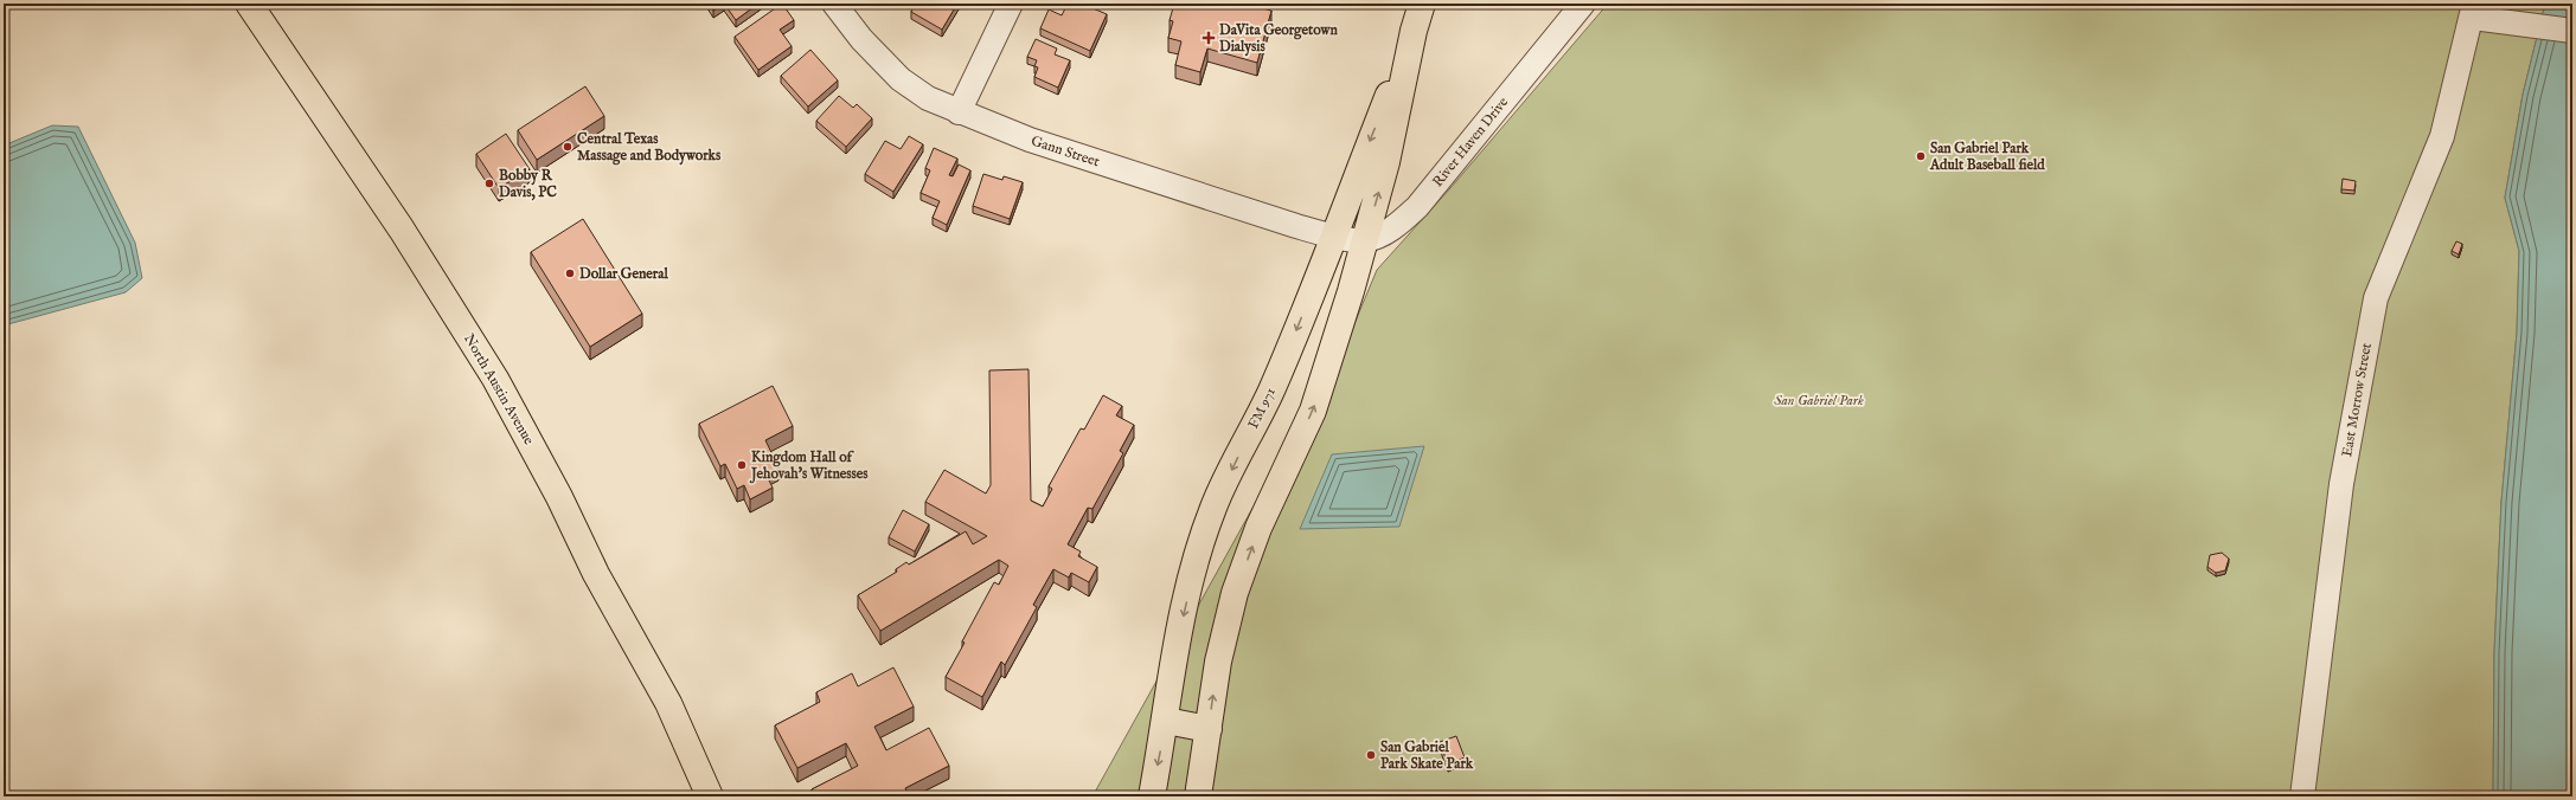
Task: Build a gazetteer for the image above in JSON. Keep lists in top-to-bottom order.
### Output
{
  "streets": {
    "main road": ["North Austin Avenue", "FM 971"],
    "street": ["River Haven Drive", "Gann Street", "East Morrow Street"]
  },
  "crossings": [
    ["River Haven Drive", "Gann Street"],
    ["River Haven Drive", "FM 971"],
    ["Gann Street", "FM 971"]
  ],
  "parks": ["San Gabriel Park"],
  "places": {
    "health": ["DaVita Georgetown Dialysis"],
    "other": [
      "Central Texas Massage and Bodyworks",
      "San Gabriel Park Adult Baseball field",
      "Bobby R Davis, PC",
      "Dollar General",
      "Kingdom Hall of Jehovah's Witnesses",
      "San Gabriel Park Skate Park"
    ]
  }
}
